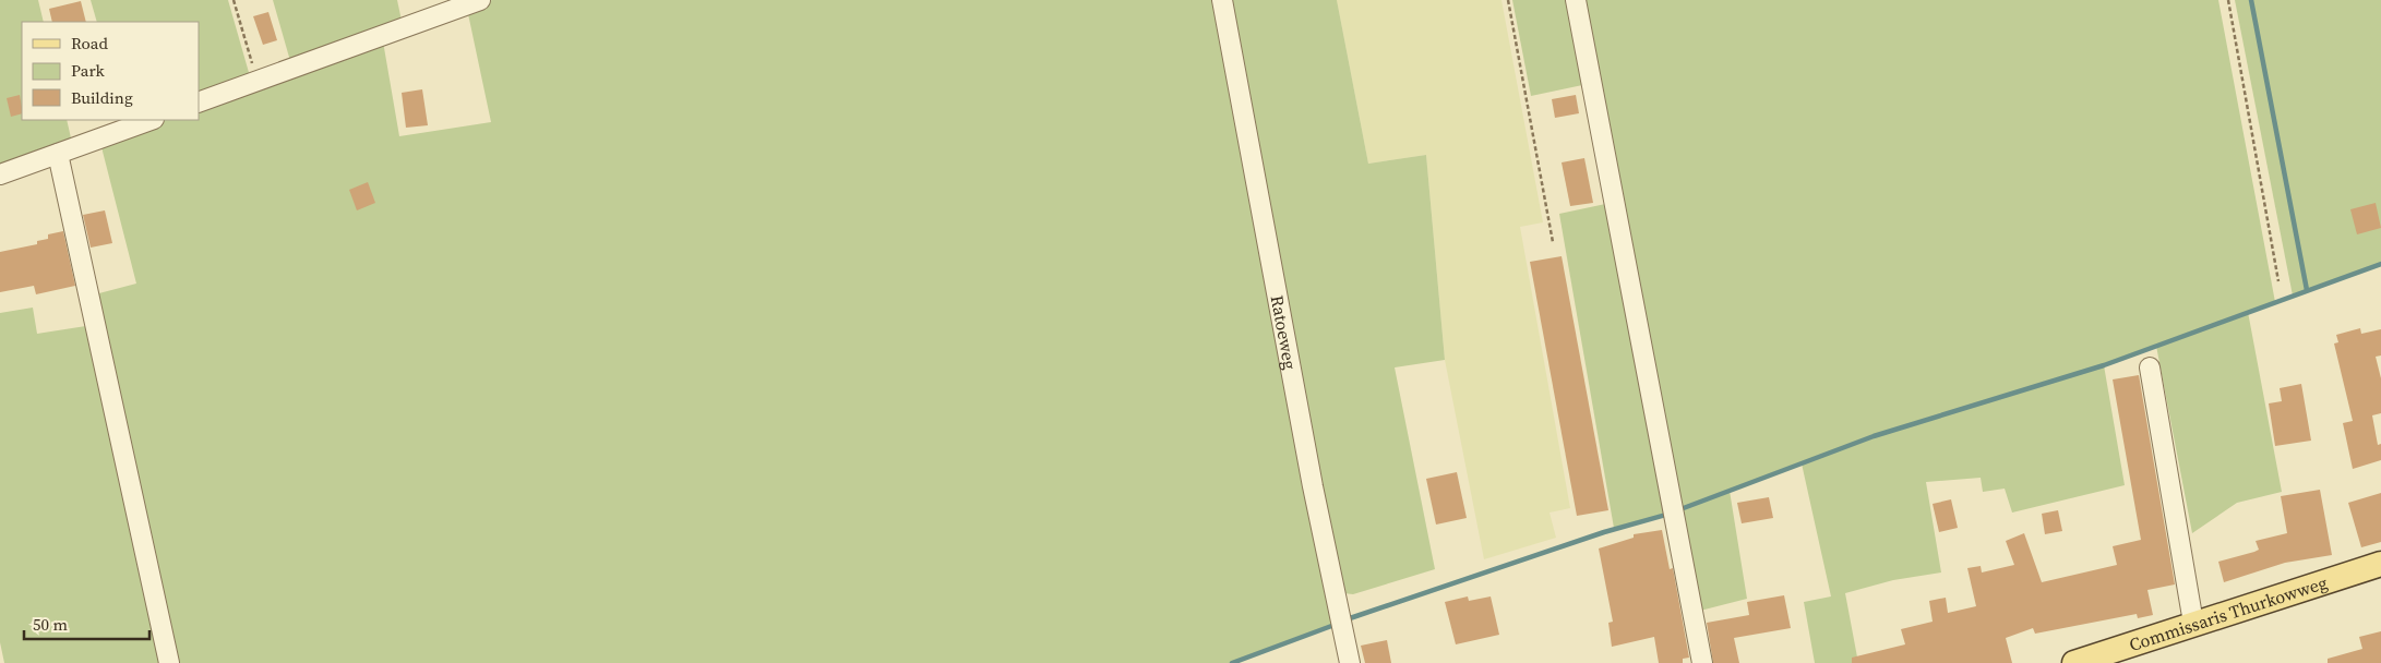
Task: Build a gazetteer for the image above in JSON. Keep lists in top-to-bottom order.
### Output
{
  "streets": {
    "main road": ["Commissaris Thurkowweg"],
    "street": ["Ratoeweg"]
  },
  "legend": ["Road", "Park", "Building"],
  "scale_bar": "50 m"
}
